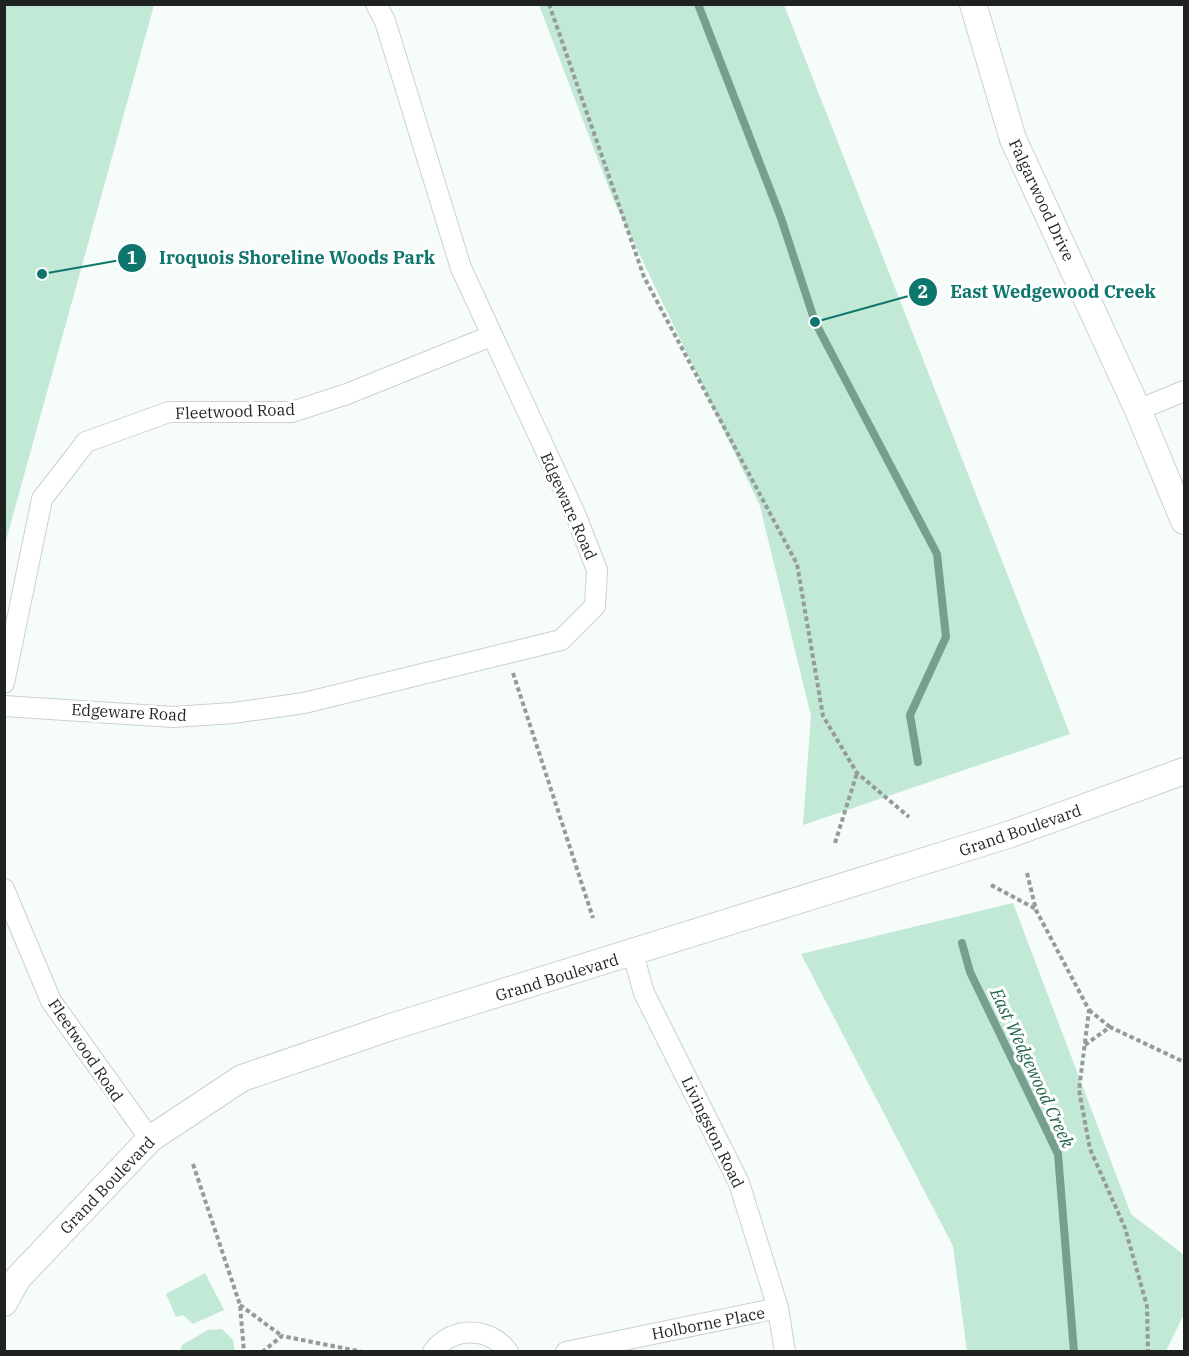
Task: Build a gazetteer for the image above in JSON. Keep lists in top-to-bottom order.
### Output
{
  "streets": {
    "street": [
      "Falgarwood Drive",
      "Fleetwood Road",
      "Edgeware Road",
      "Grand Boulevard",
      "Livingston Road",
      "Holborne Place"
    ]
  },
  "crossings": [
    ["Fleetwood Road", "Edgeware Road"],
    ["Fleetwood Road", "Grand Boulevard"],
    ["Grand Boulevard", "Livingston Road"],
    ["Livingston Road", "Holborne Place"]
  ],
  "water": ["East Wedgewood Creek"],
  "places": ["Iroquois Shoreline Woods Park", "East Wedgewood Creek"]
}
